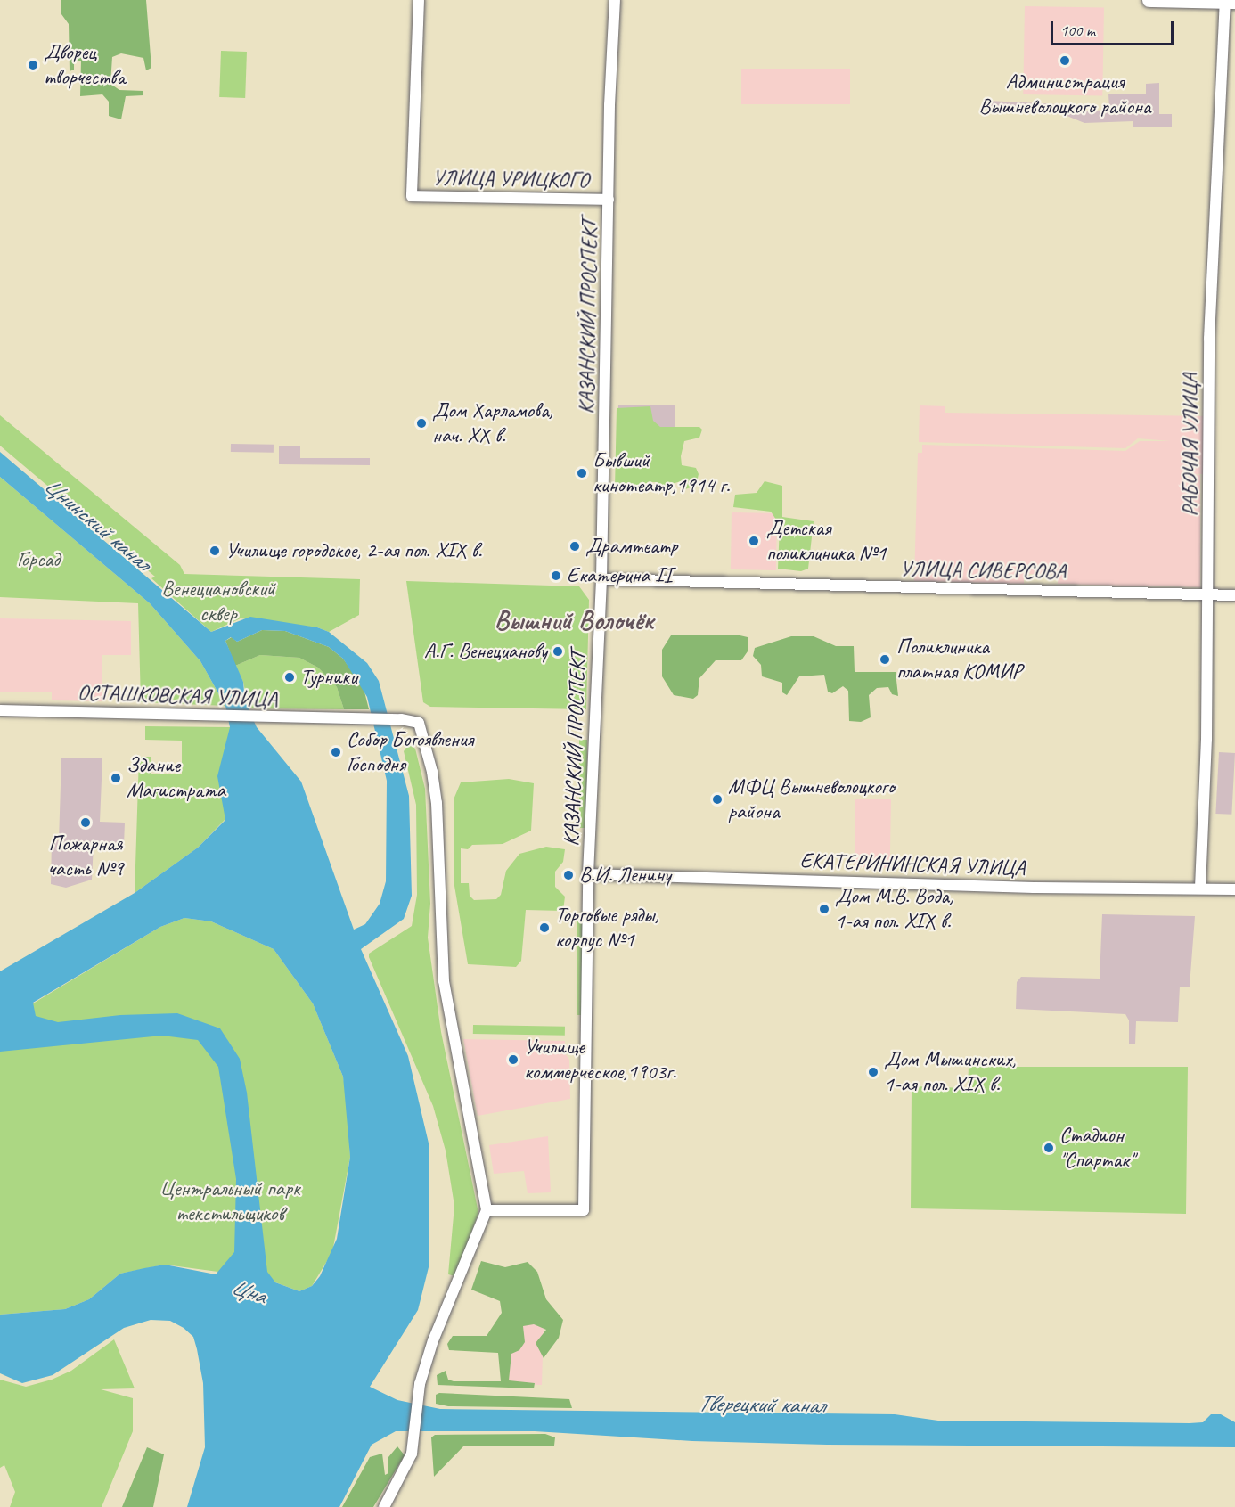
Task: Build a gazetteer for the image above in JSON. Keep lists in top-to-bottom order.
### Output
{
  "streets": {
    "street": [
      "УЛИЦА УРИЦКОГО",
      "КАЗАНСКИЙ ПРОСПЕКТ",
      "РАБОЧАЯ УЛИЦА",
      "УЛИЦА СИВЕРСОВА",
      "ОСТАШКОВСКАЯ УЛИЦА",
      "ЕКАТЕРИНИНСКАЯ УЛИЦА"
    ]
  },
  "crossings": [
    ["УЛИЦА УРИЦКОГО", "КАЗАНСКИЙ ПРОСПЕКТ"],
    ["КАЗАНСКИЙ ПРОСПЕКТ", "УЛИЦА СИВЕРСОВА"],
    ["КАЗАНСКИЙ ПРОСПЕКТ", "ОСТАШКОВСКАЯ УЛИЦА"],
    ["КАЗАНСКИЙ ПРОСПЕКТ", "ЕКАТЕРИНИНСКАЯ УЛИЦА"],
    ["РАБОЧАЯ УЛИЦА", "УЛИЦА СИВЕРСОВА"],
    ["РАБОЧАЯ УЛИЦА", "ЕКАТЕРИНИНСКАЯ УЛИЦА"]
  ],
  "districts": ["Вышний Волочёк"],
  "water": ["Цнинский канал", "Цна", "Тверецкий канал"],
  "parks": ["Горсад", "Венециановский сквер", "Центральный парк текстильщиков"],
  "places": [
    "Администрация Вышневолоцкого района",
    "Дворец творчества",
    "Дом Харламова, нач. XX в.",
    "Бывший кинотеатр,1914 г.",
    "Детская поликлиника №1",
    "Драмтеатр",
    "Училище городское, 2-ая пол. XIX в.",
    "Екатерина II",
    "А.Г. Венецианову",
    "Поликлиника платная КОМИР",
    "Турники",
    "Собор Богоявления Господня",
    "Здание Магистрата",
    "МФЦ Вышневолоцкого района",
    "Пожарная часть №9",
    "В.И. Ленину",
    "Дом М.В. Вода, 1-ая пол. XIX в.",
    "Торговые ряды, корпус №1",
    "Училище коммерческое,1903г.",
    "Дом Мышинских, 1-ая пол. XIX в.",
    "Стадион \"Спартак\""
  ],
  "scale_bar": "100 m"
}
